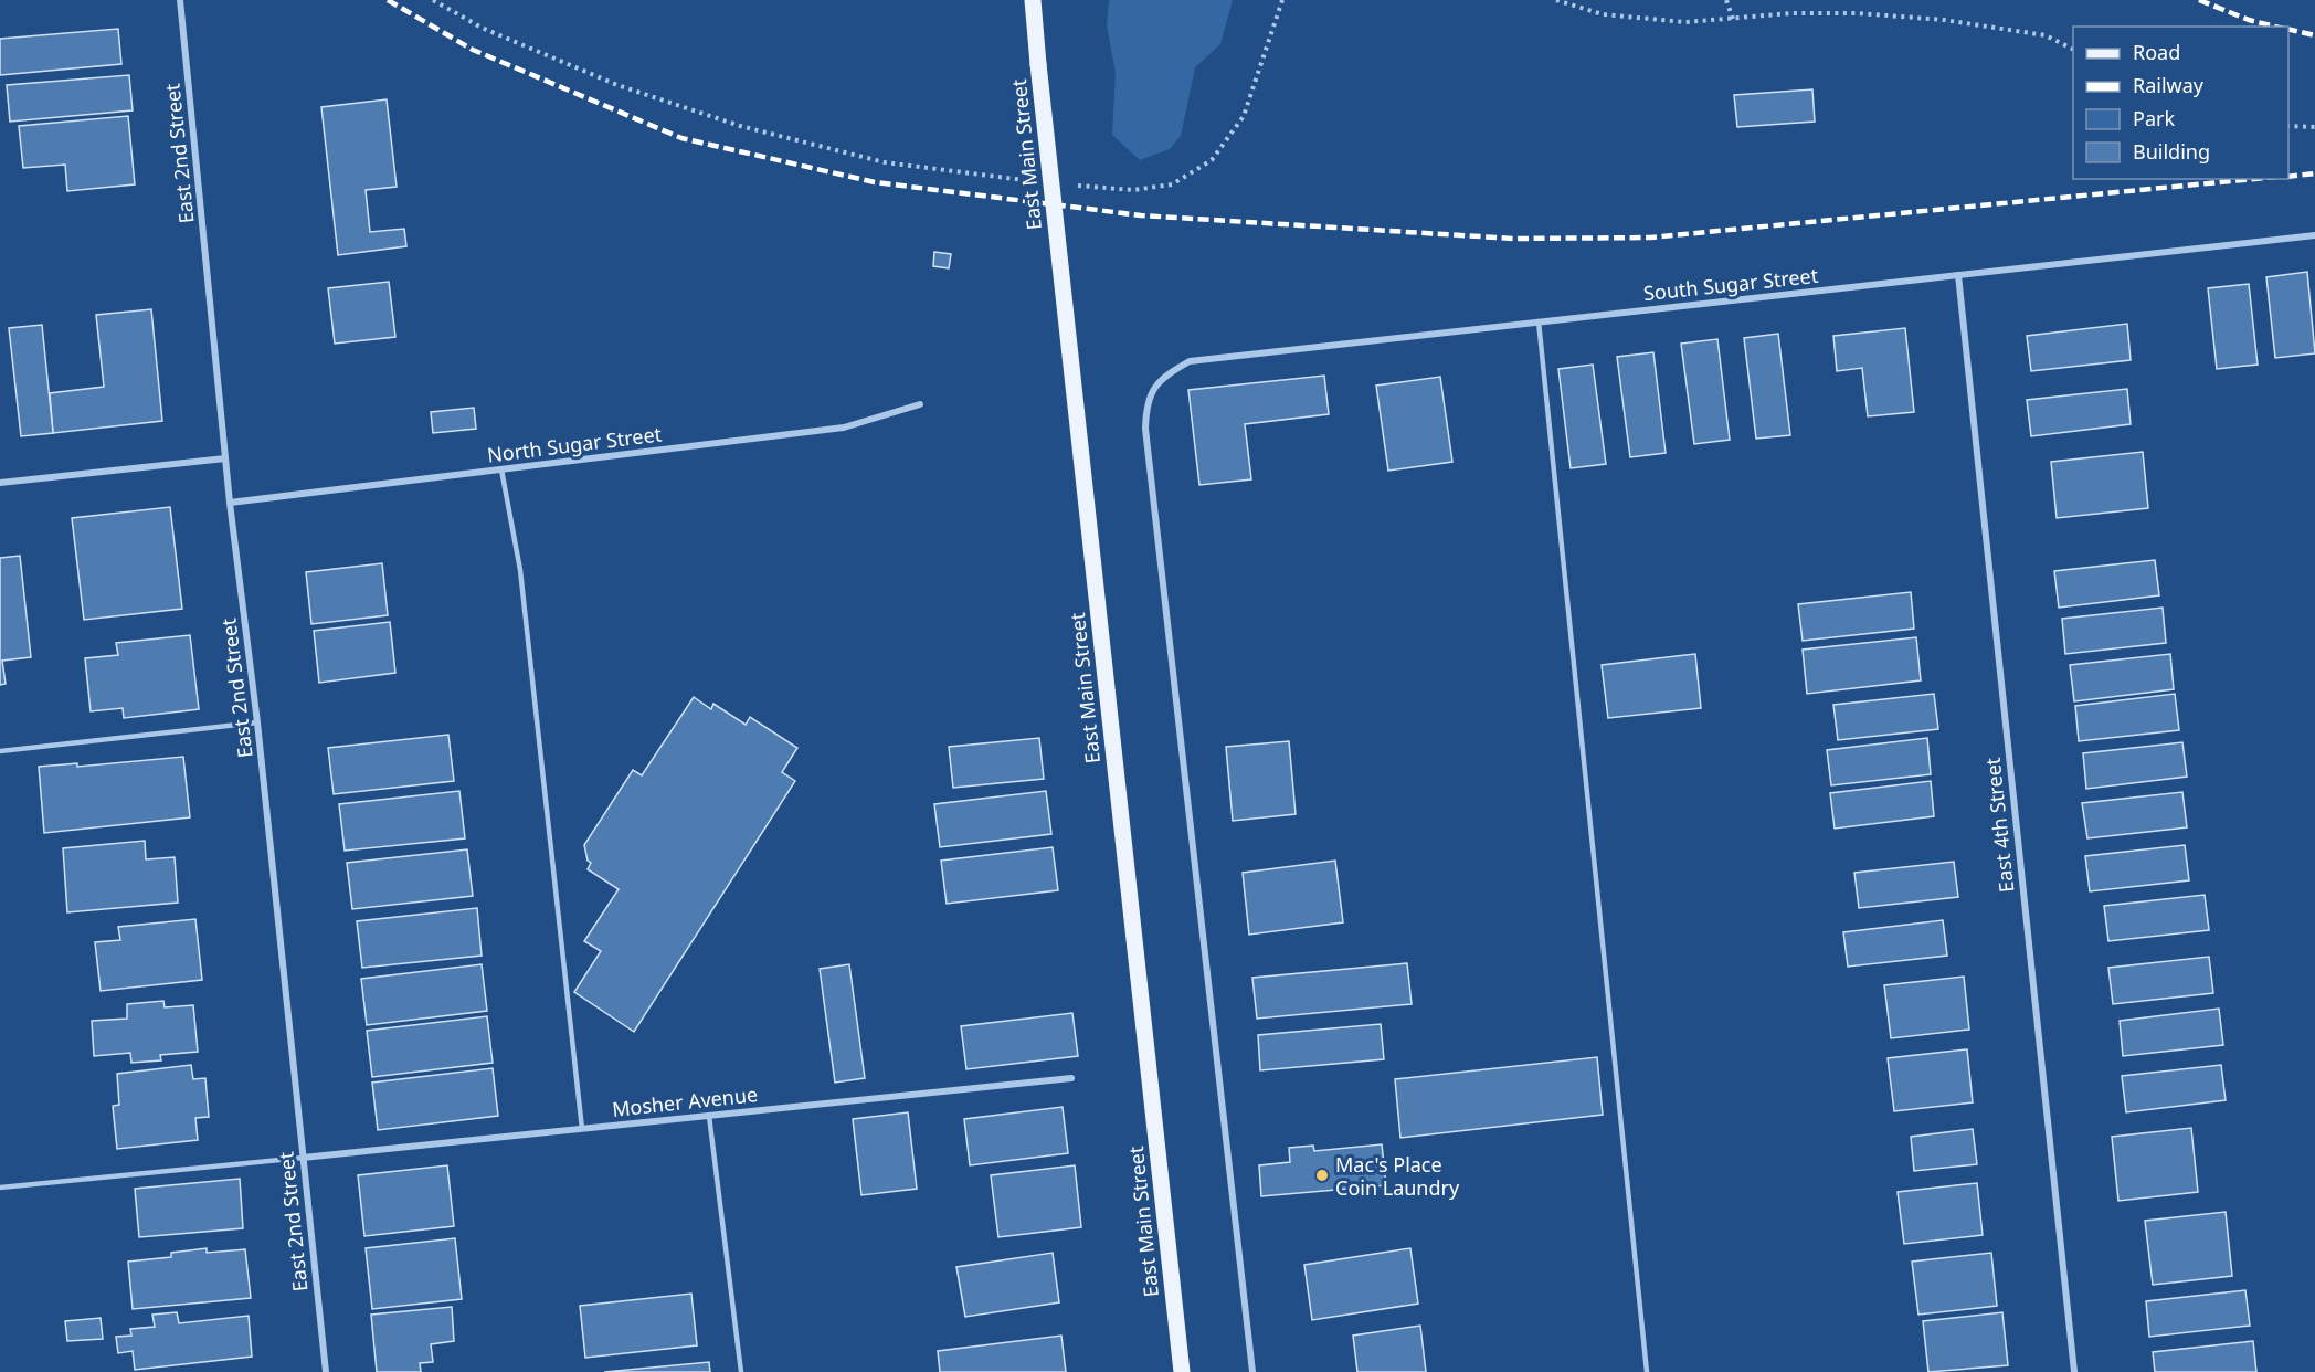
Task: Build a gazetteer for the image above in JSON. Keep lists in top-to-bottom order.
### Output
{
  "streets": {
    "main road": ["East Main Street"],
    "street": [
      "East 2nd Street",
      "South Sugar Street",
      "North Sugar Street",
      "East 4th Street",
      "Mosher Avenue"
    ]
  },
  "crossings": [
    ["East 2nd Street", "North Sugar Street"],
    ["East 2nd Street", "Mosher Avenue"],
    ["South Sugar Street", "East 4th Street"]
  ],
  "places": ["Mac's Place Coin Laundry"],
  "legend": [
    "Road",
    "Railway",
    "Park",
    "Building"
  ]
}
